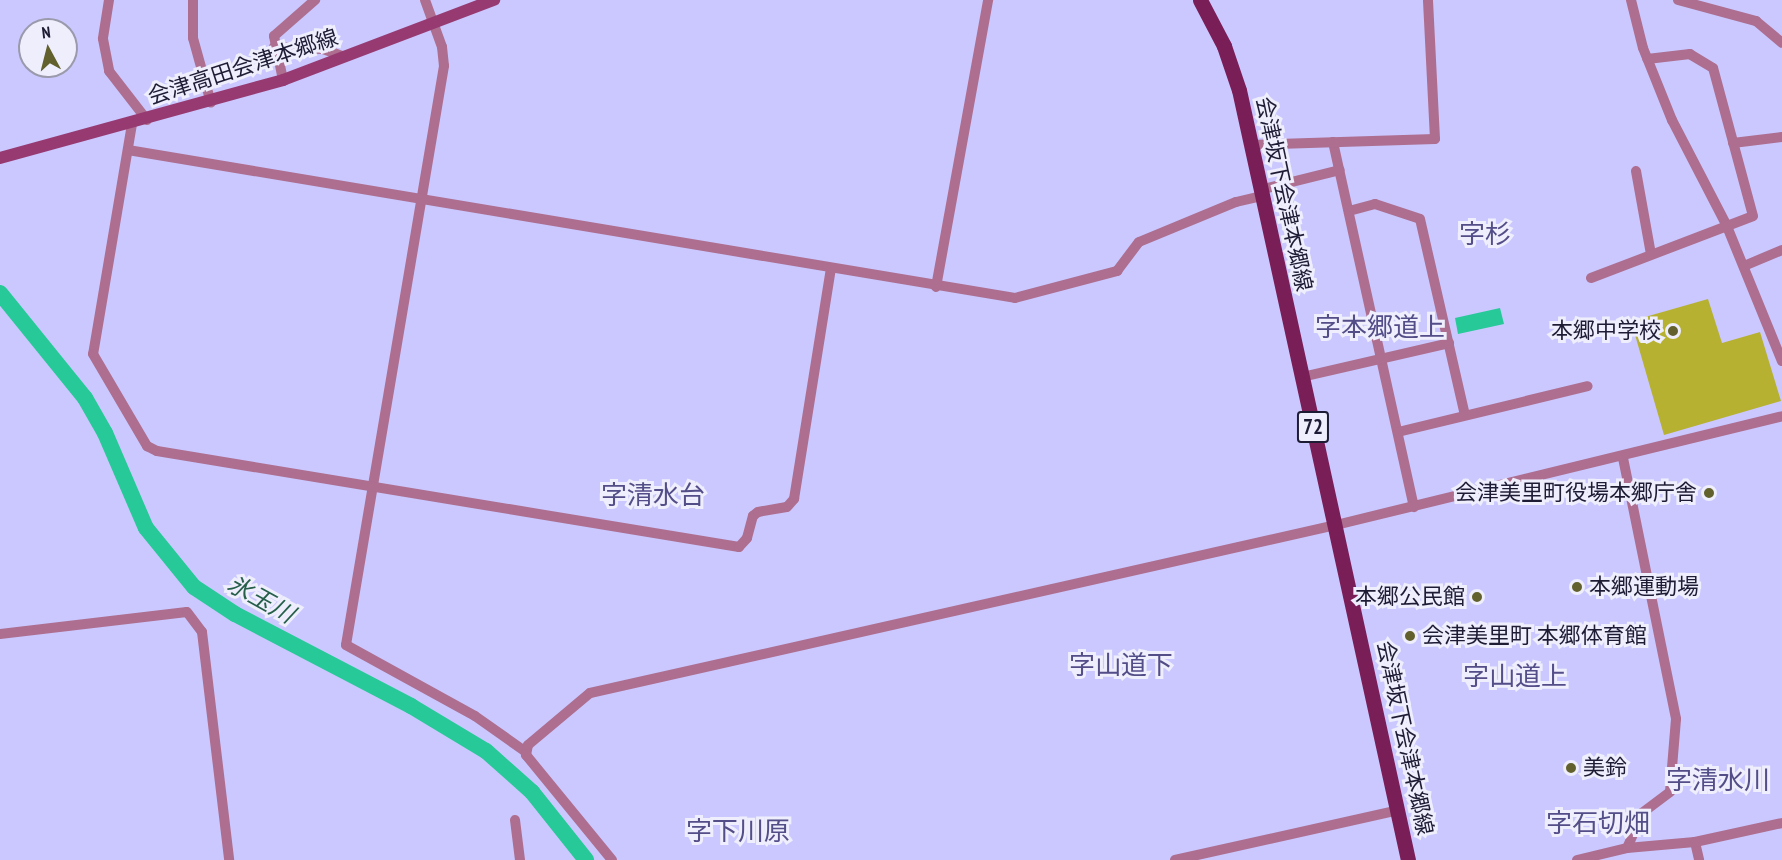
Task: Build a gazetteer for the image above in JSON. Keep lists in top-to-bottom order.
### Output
{
  "streets": {
    "main road": ["会津高田会津本郷線", "会津坂下会津本郷線", "72"]
  },
  "districts": [
    "字杉",
    "字本郷道上",
    "字清水台",
    "字山道下",
    "字山道上",
    "字清水川",
    "字石切畑",
    "字下川原"
  ],
  "water": ["氷玉川"],
  "places": [
    "本郷中学校",
    "会津美里町役場本郷庁舎",
    "本郷運動場",
    "本郷公民館",
    "会津美里町 本郷体育館",
    "美鈴"
  ],
  "north": "top"
}
